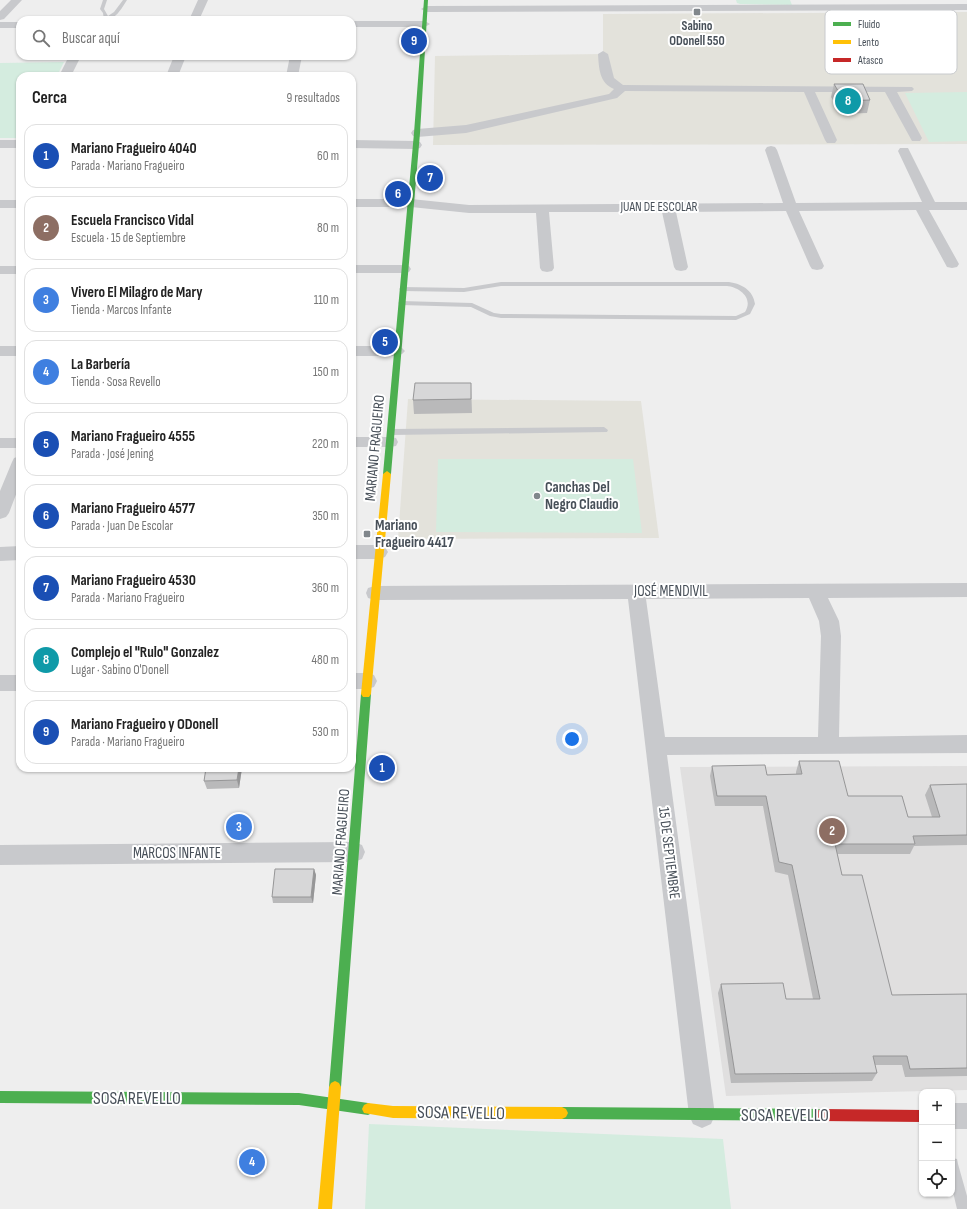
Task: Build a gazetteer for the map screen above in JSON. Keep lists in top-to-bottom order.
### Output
{
  "streets": {
    "main road": ["MARIANO FRAGUEIRO", "SOSA REVELLO"],
    "street": [
      "JUAN DE ESCOLAR",
      "JOSÉ MENDIVIL",
      "MARCOS INFANTE",
      "15 DE SEPTIEMBRE"
    ]
  },
  "crossings": [
    ["JUAN DE ESCOLAR", "MARIANO FRAGUEIRO"],
    ["MARIANO FRAGUEIRO", "JOSÉ MENDIVIL"],
    ["MARIANO FRAGUEIRO", "MARCOS INFANTE"],
    ["MARIANO FRAGUEIRO", "SOSA REVELLO"],
    ["JOSÉ MENDIVIL", "15 DE SEPTIEMBRE"],
    ["15 DE SEPTIEMBRE", "SOSA REVELLO"]
  ],
  "places": {
    "transit": ["Sabino ODonell 550", "Mariano Fragueiro 4417"],
    "other": ["Canchas Del Negro Claudio"]
  },
  "legend": ["Fluido", "Lento", "Atasco"],
  "page": {
    "search": "Buscar aquí",
    "pins": [
      "9",
      "8",
      "7",
      "6",
      "5",
      "1",
      "3",
      "2",
      "4"
    ],
    "heading": ["Cerca", "9 resultados"],
    "list": [
      {
        "mark": "1",
        "name": "Mariano Fragueiro 4040",
        "note": "Parada · Mariano Fragueiro",
        "value": "60 m"
      },
      {
        "mark": "2",
        "name": "Escuela Francisco Vidal",
        "note": "Escuela · 15 de Septiembre",
        "value": "80 m"
      },
      {
        "mark": "3",
        "name": "Vivero El Milagro de Mary",
        "note": "Tienda · Marcos Infante",
        "value": "110 m"
      },
      {
        "mark": "4",
        "name": "La Barbería",
        "note": "Tienda · Sosa Revello",
        "value": "150 m"
      },
      {
        "mark": "5",
        "name": "Mariano Fragueiro 4555",
        "note": "Parada · José Jening",
        "value": "220 m"
      },
      {
        "mark": "6",
        "name": "Mariano Fragueiro 4577",
        "note": "Parada · Juan De Escolar",
        "value": "350 m"
      },
      {
        "mark": "7",
        "name": "Mariano Fragueiro 4530",
        "note": "Parada · Mariano Fragueiro",
        "value": "360 m"
      },
      {
        "mark": "8",
        "name": "Complejo el \"Rulo\" Gonzalez",
        "note": "Lugar · Sabino O'Donell",
        "value": "480 m"
      },
      {
        "mark": "9",
        "name": "Mariano Fragueiro y ODonell",
        "note": "Parada · Mariano Fragueiro",
        "value": "530 m"
      }
    ],
    "map_buttons": ["+", "−"]
  }
}
